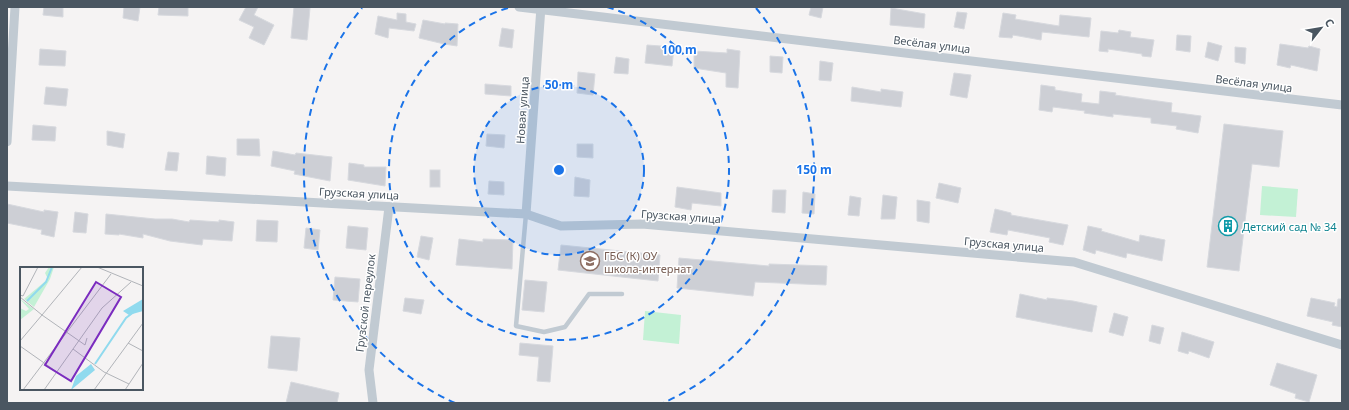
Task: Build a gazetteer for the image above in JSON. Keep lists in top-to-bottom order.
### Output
{
  "streets": {
    "street": [
      "Весёлая улица",
      "Новая улица",
      "Грузская улица",
      "Грузской переулок"
    ]
  },
  "crossings": [
    ["Весёлая улица", "Новая улица"],
    ["Новая улица", "Грузская улица"],
    ["Грузская улица", "Грузской переулок"]
  ],
  "places": {
    "building": ["Детский сад № 34"],
    "school or university": ["ГБС (К) ОУ школа-интернат"]
  },
  "north": "top right",
  "rings": ["100 m", "50 m", "150 m"]
}
